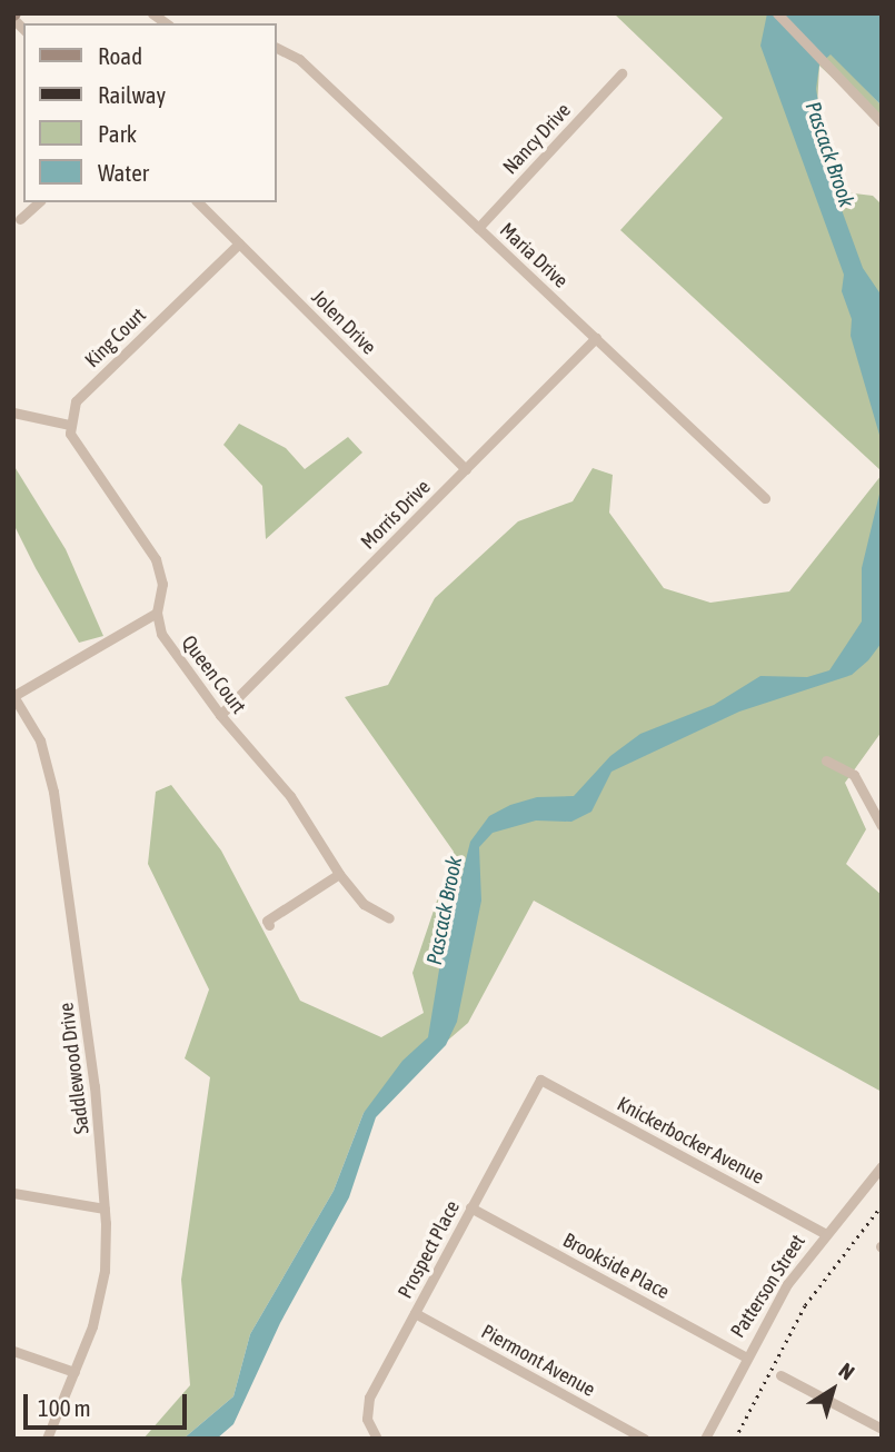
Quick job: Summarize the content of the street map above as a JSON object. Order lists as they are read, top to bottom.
{
  "streets": {
    "street": [
      "Nancy Drive",
      "Maria Drive",
      "Jolen Drive",
      "King Court",
      "Morris Drive",
      "Queen Court",
      "Saddlewood Drive",
      "Knickerbocker Avenue",
      "Prospect Place",
      "Brookside Place",
      "Patterson Street",
      "Piermont Avenue"
    ]
  },
  "crossings": [
    ["Nancy Drive", "Maria Drive"],
    ["Maria Drive", "Morris Drive"],
    ["Jolen Drive", "King Court"],
    ["Jolen Drive", "Morris Drive"],
    ["King Court", "Queen Court"],
    ["Morris Drive", "Queen Court"],
    ["Knickerbocker Avenue", "Prospect Place"],
    ["Knickerbocker Avenue", "Patterson Street"],
    ["Prospect Place", "Brookside Place"],
    ["Prospect Place", "Piermont Avenue"],
    ["Brookside Place", "Patterson Street"]
  ],
  "water": ["Pascack Brook"],
  "legend": [
    "Road",
    "Railway",
    "Park",
    "Water"
  ],
  "scale_bar": "100 m",
  "north": "top right"
}
